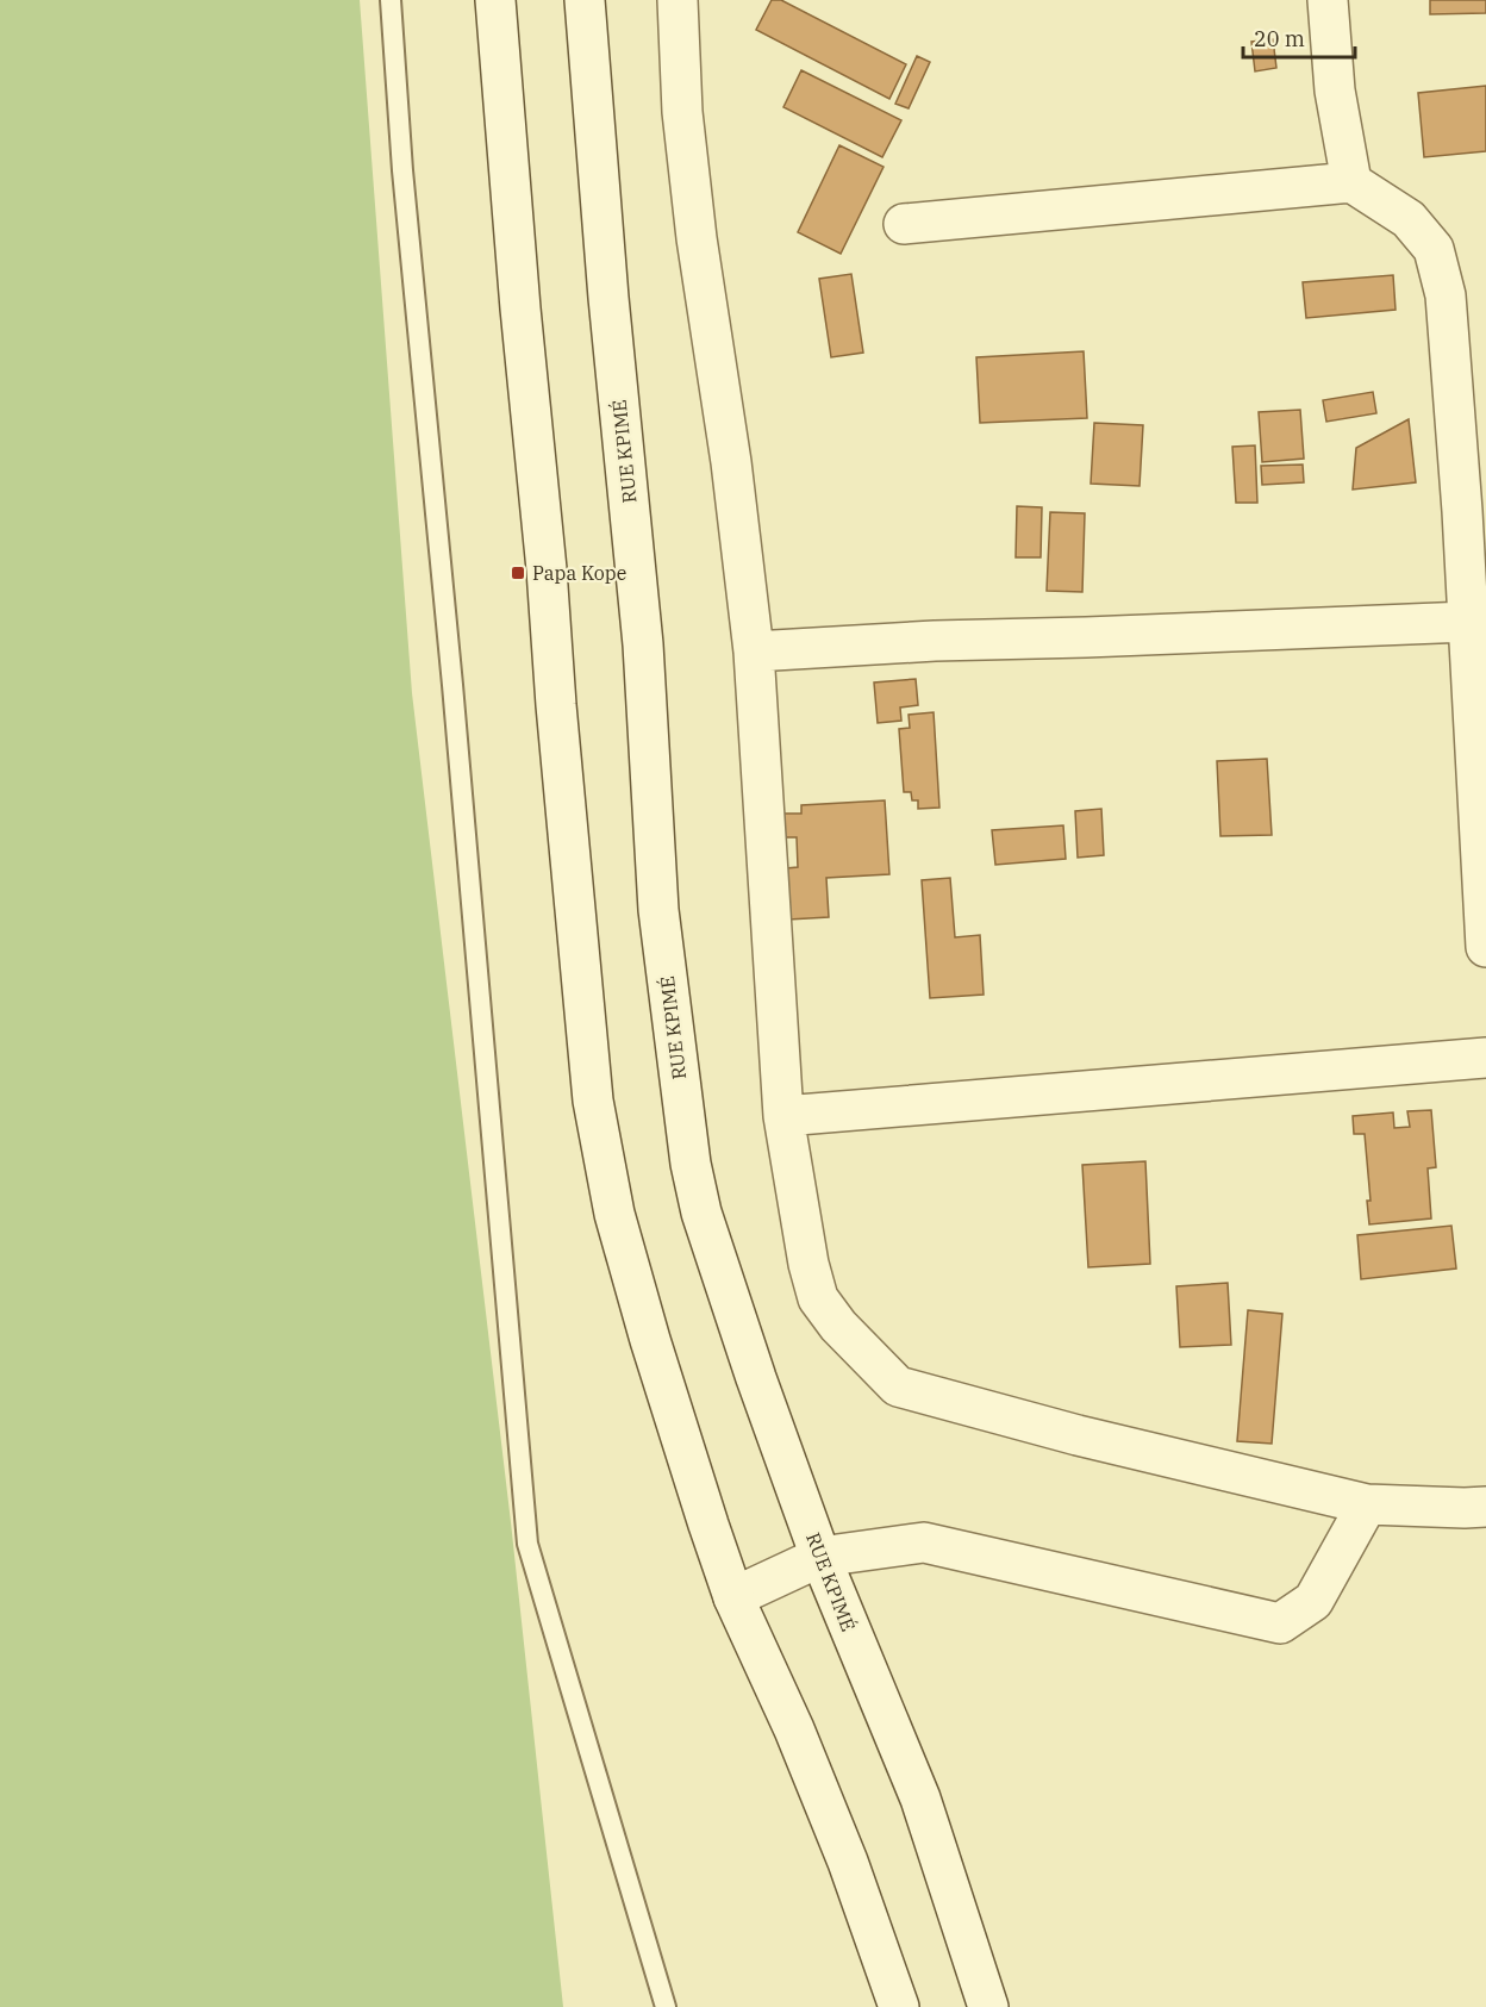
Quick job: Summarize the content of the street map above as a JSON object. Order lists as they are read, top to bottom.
{
  "streets": {
    "street": ["RUE KPIMÉ"]
  },
  "places": {
    "transit": ["Papa Kope"]
  },
  "scale_bar": "20 m"
}
